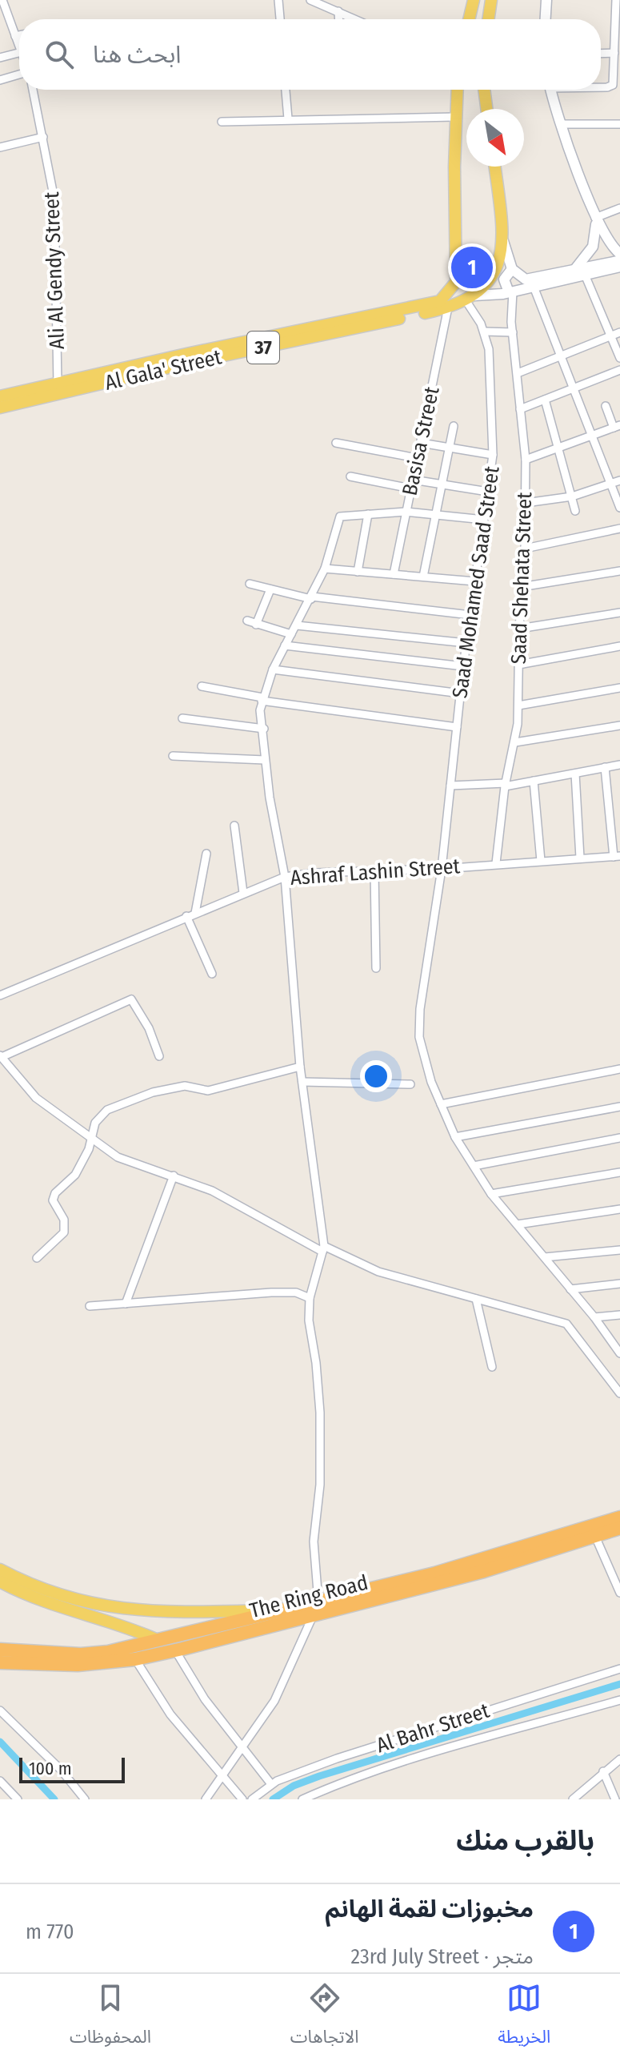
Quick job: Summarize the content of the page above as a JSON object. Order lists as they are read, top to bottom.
{
  "streets": {
    "highway": ["The Ring Road"],
    "main road": ["37", "Al Gala' Street"],
    "street": [
      "Ali Al Gendy Street",
      "Basisa Street",
      "Saad Shehata Street",
      "Saad Mohamed Saad Street",
      "Ashraf Lashin Street",
      "Al Bahr Street"
    ]
  },
  "crossings": [
    ["Ali Al Gendy Street", "Al Gala' Street"],
    ["37", "Al Gala' Street"],
    ["Al Gala' Street", "Basisa Street"],
    ["Al Gala' Street", "Saad Shehata Street"],
    ["Al Gala' Street", "Saad Mohamed Saad Street"],
    ["Saad Shehata Street", "Ashraf Lashin Street"],
    ["Saad Mohamed Saad Street", "Ashraf Lashin Street"]
  ],
  "scale_bar": "100 m",
  "north": "bottom right",
  "page": {
    "search": "ابحث هنا",
    "pins": "1",
    "scale": "100 m",
    "heading": "بالقرب منك",
    "list": [
      {
        "mark": "1",
        "name": "مخبوزات لقمة الهانم",
        "note": "متجر · 23rd July Street",
        "value": "770 m"
      }
    ],
    "nav": ["الخريطة", "الاتجاهات", "المحفوظات"]
  }
}
